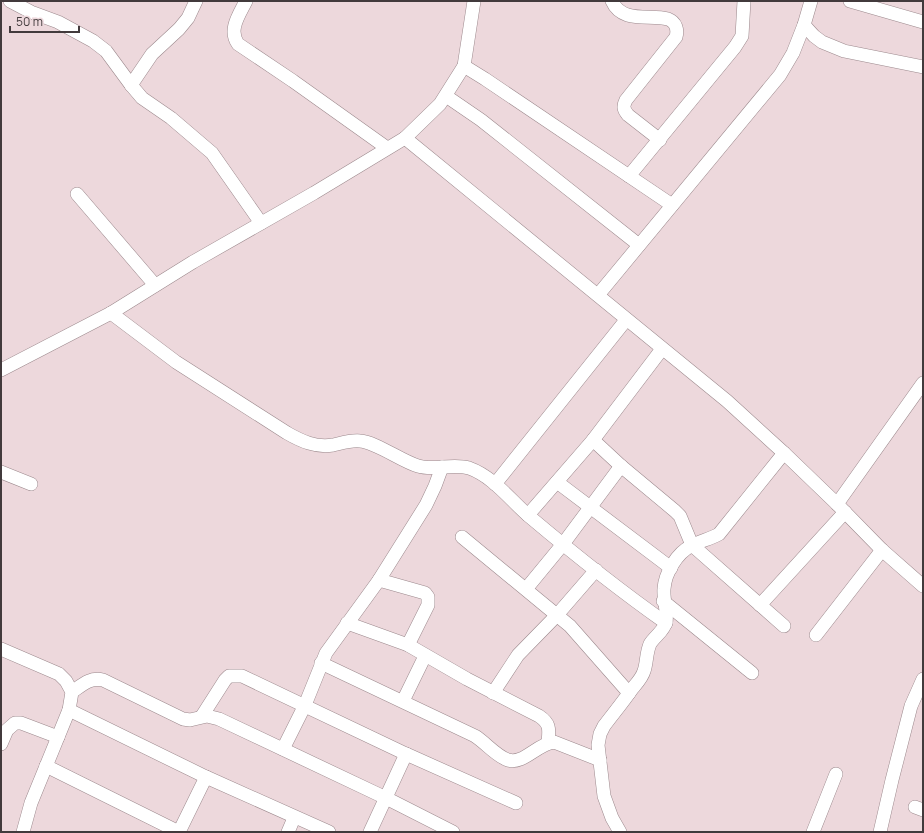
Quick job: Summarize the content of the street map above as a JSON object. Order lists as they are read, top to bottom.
{
  "scale_bar": "50 m"
}
